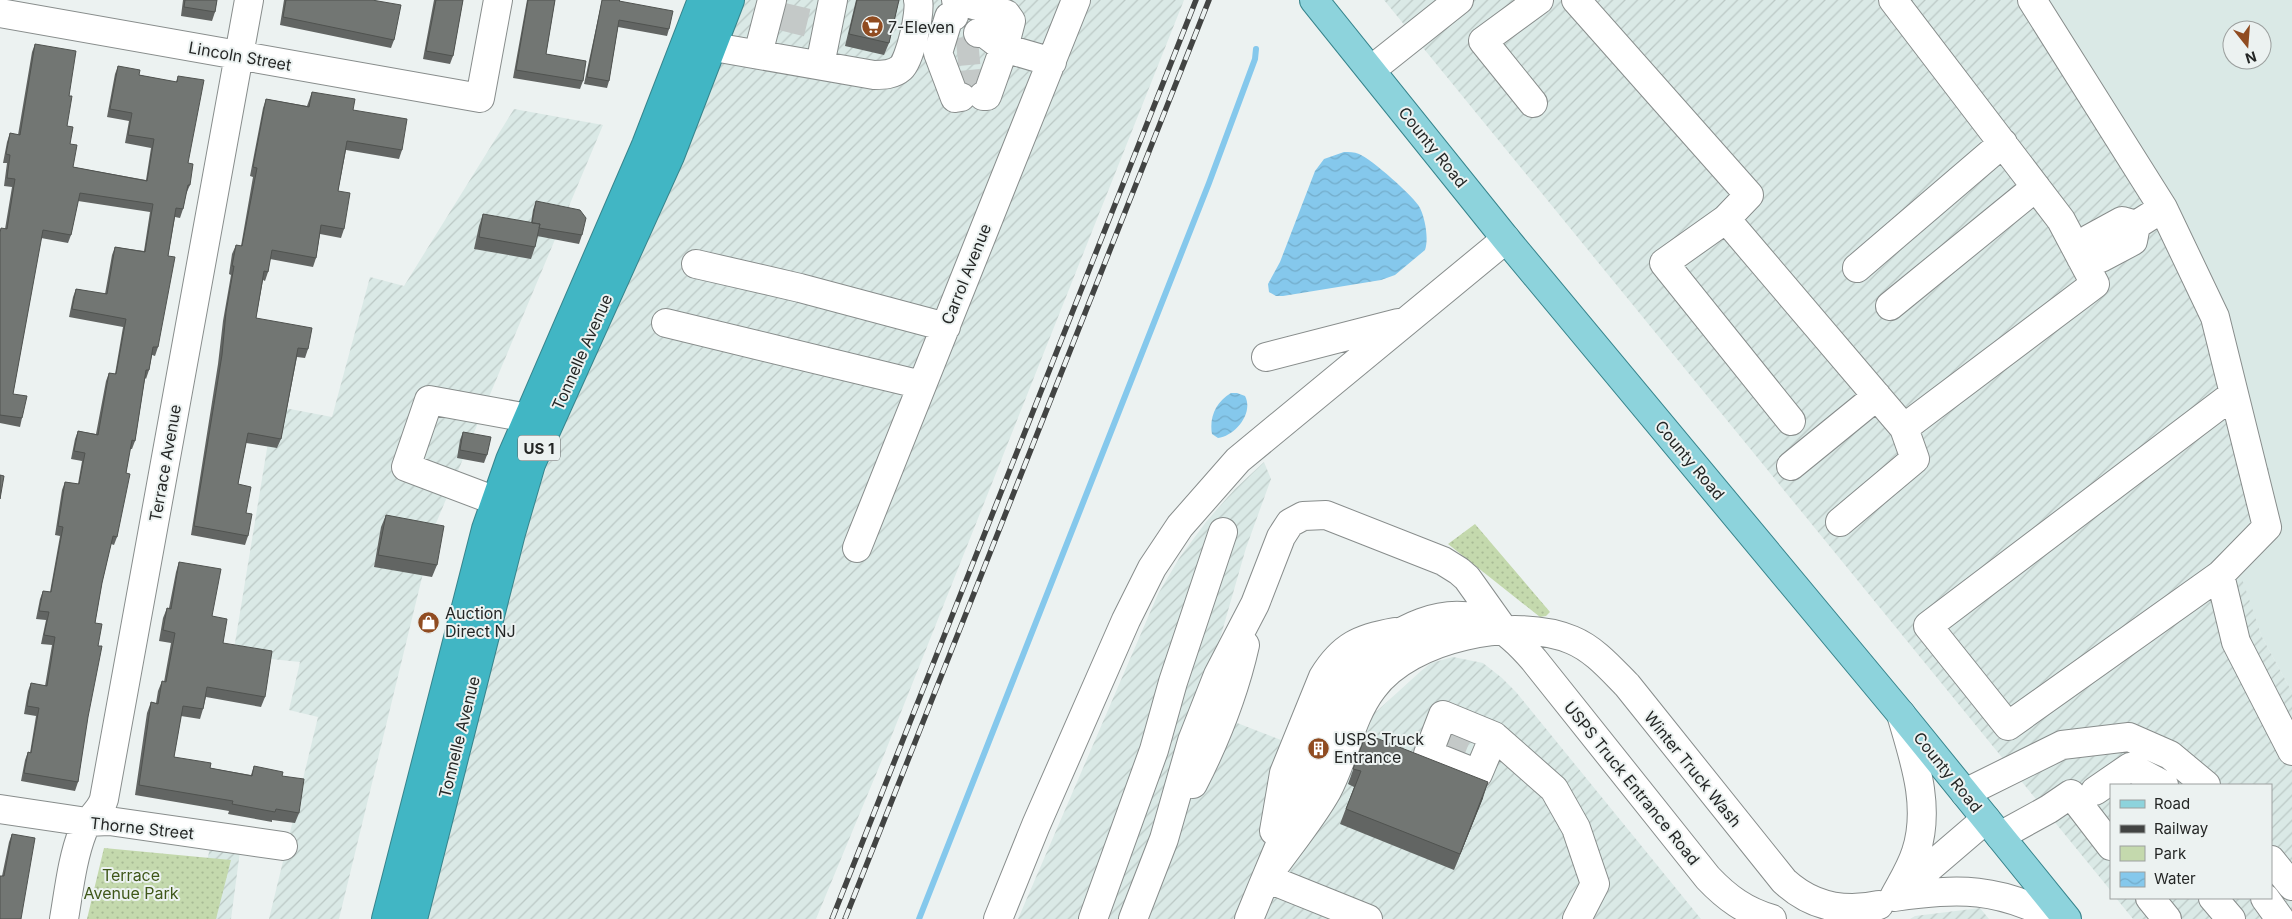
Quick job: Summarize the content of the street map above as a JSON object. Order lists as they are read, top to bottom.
{
  "streets": {
    "highway": ["Tonnelle Avenue", "US 1"],
    "main road": ["County Road"],
    "street": [
      "Lincoln Street",
      "Carrol Avenue",
      "Terrace Avenue",
      "Winter Truck Wash",
      "USPS Truck Entrance Road",
      "Thorne Street"
    ]
  },
  "crossings": [
    ["Lincoln Street", "Terrace Avenue"],
    ["Terrace Avenue", "Thorne Street"],
    ["Winter Truck Wash", "USPS Truck Entrance Road"]
  ],
  "parks": ["Terrace Avenue Park"],
  "places": {
    "supermarket": ["7-Eleven"],
    "shop": ["Auction Direct NJ"],
    "building": ["USPS Truck Entrance"]
  },
  "legend": [
    "Road",
    "Railway",
    "Park",
    "Water"
  ],
  "north": "bottom"
}
